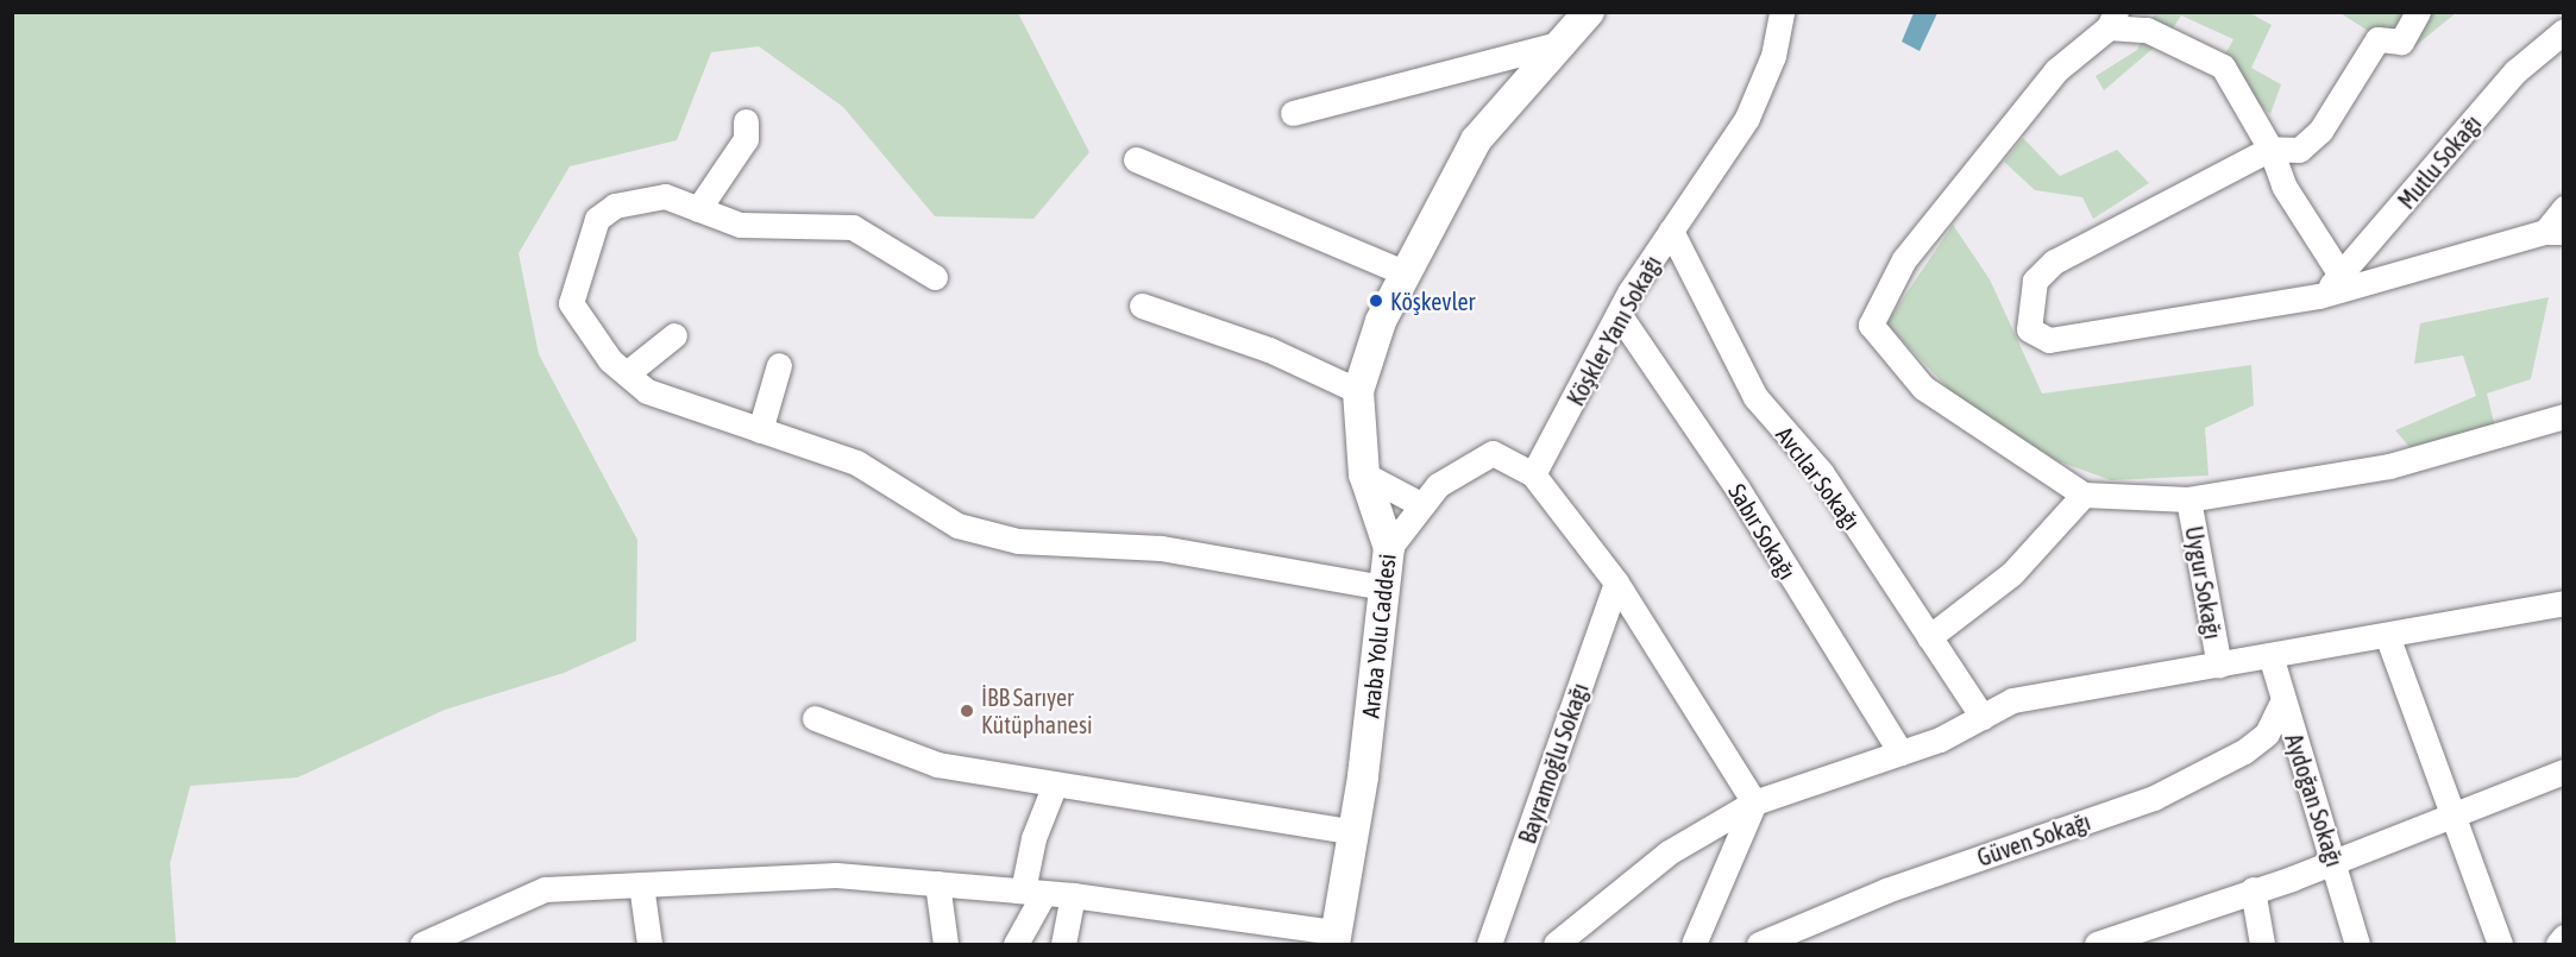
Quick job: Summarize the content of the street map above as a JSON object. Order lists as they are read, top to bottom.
{
  "streets": {
    "street": [
      "Mutlu Sokağı",
      "Köşkler Yanı Sokağı",
      "Avcılar Sokağı",
      "Sabır Sokağı",
      "Uygur Sokağı",
      "Araba Yolu Caddesi",
      "Bayramoğlu Sokağı",
      "Aydoğan Sokağı",
      "Güven Sokağı"
    ]
  },
  "crossings": [
    ["Köşkler Yanı Sokağı", "Avcılar Sokağı"],
    ["Köşkler Yanı Sokağı", "Sabır Sokağı"],
    ["Aydoğan Sokağı", "Güven Sokağı"]
  ],
  "places": ["Köşkevler", "İBB Sarıyer Kütüphanesi"]
}
